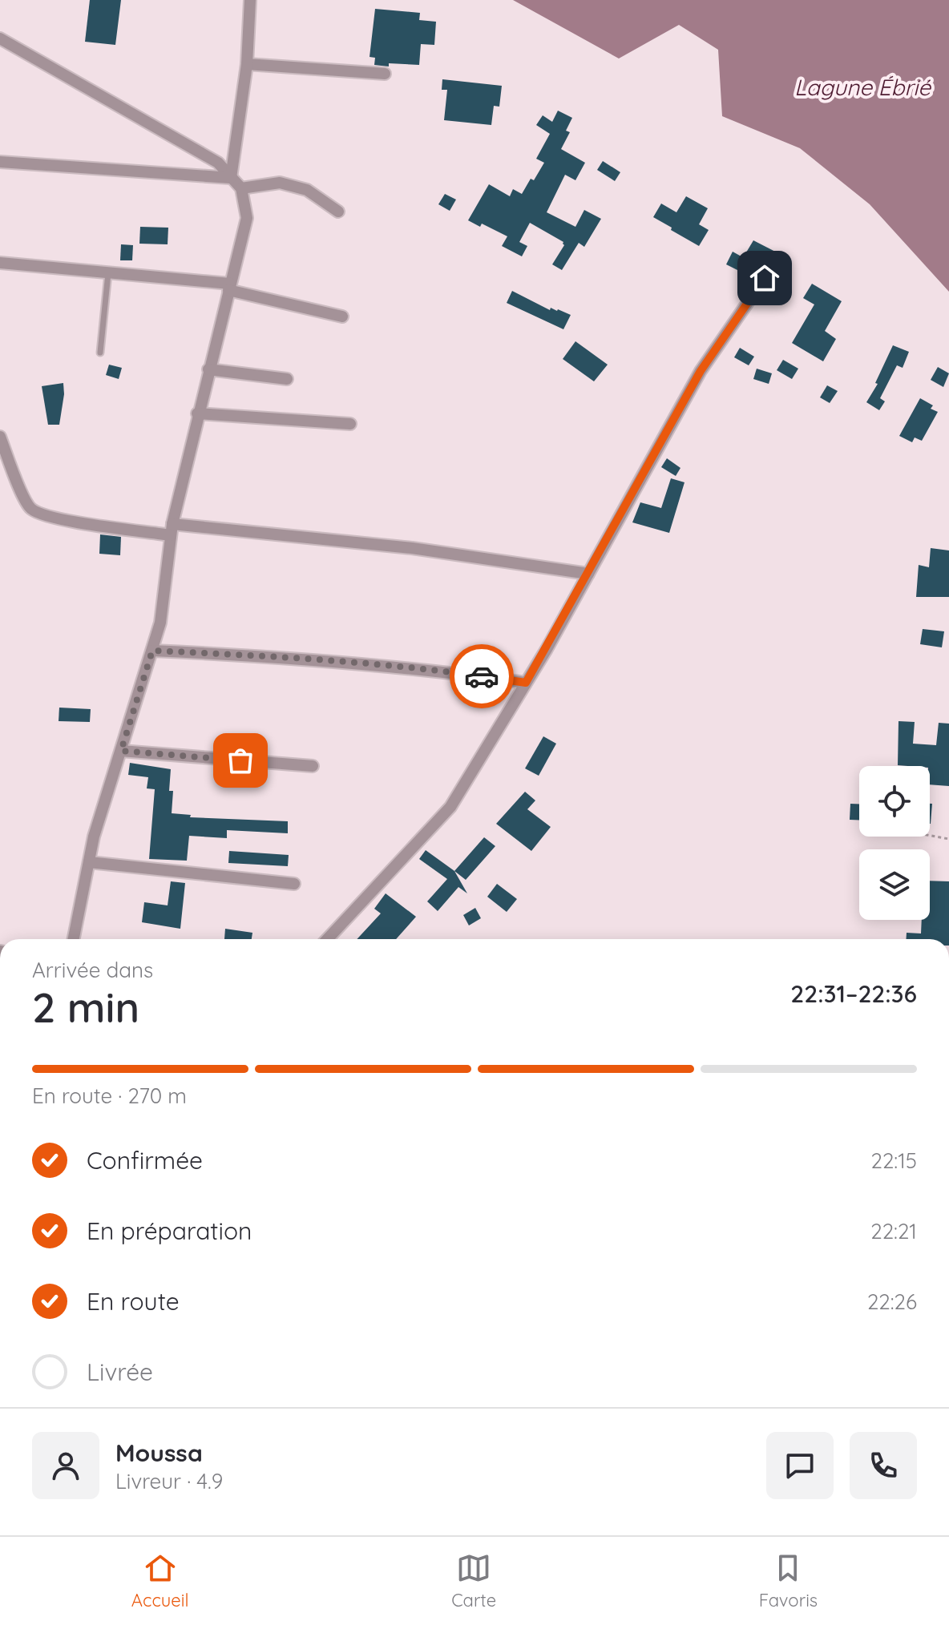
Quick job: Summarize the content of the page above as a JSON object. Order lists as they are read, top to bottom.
{
  "water": ["Lagune Ébrié"],
  "page": {
    "heading": ["2 min", "Arrivée dans", "22:31–22:36"],
    "panel": ["Moussa", "Livreur · 4.9"],
    "bar": "En route · 270 m",
    "list": [
      ["Confirmée", "22:15"],
      ["En préparation", "22:21"],
      ["En route", "22:26"],
      "Livrée"
    ],
    "tabs": ["Accueil", "Carte", "Favoris"]
  }
}
